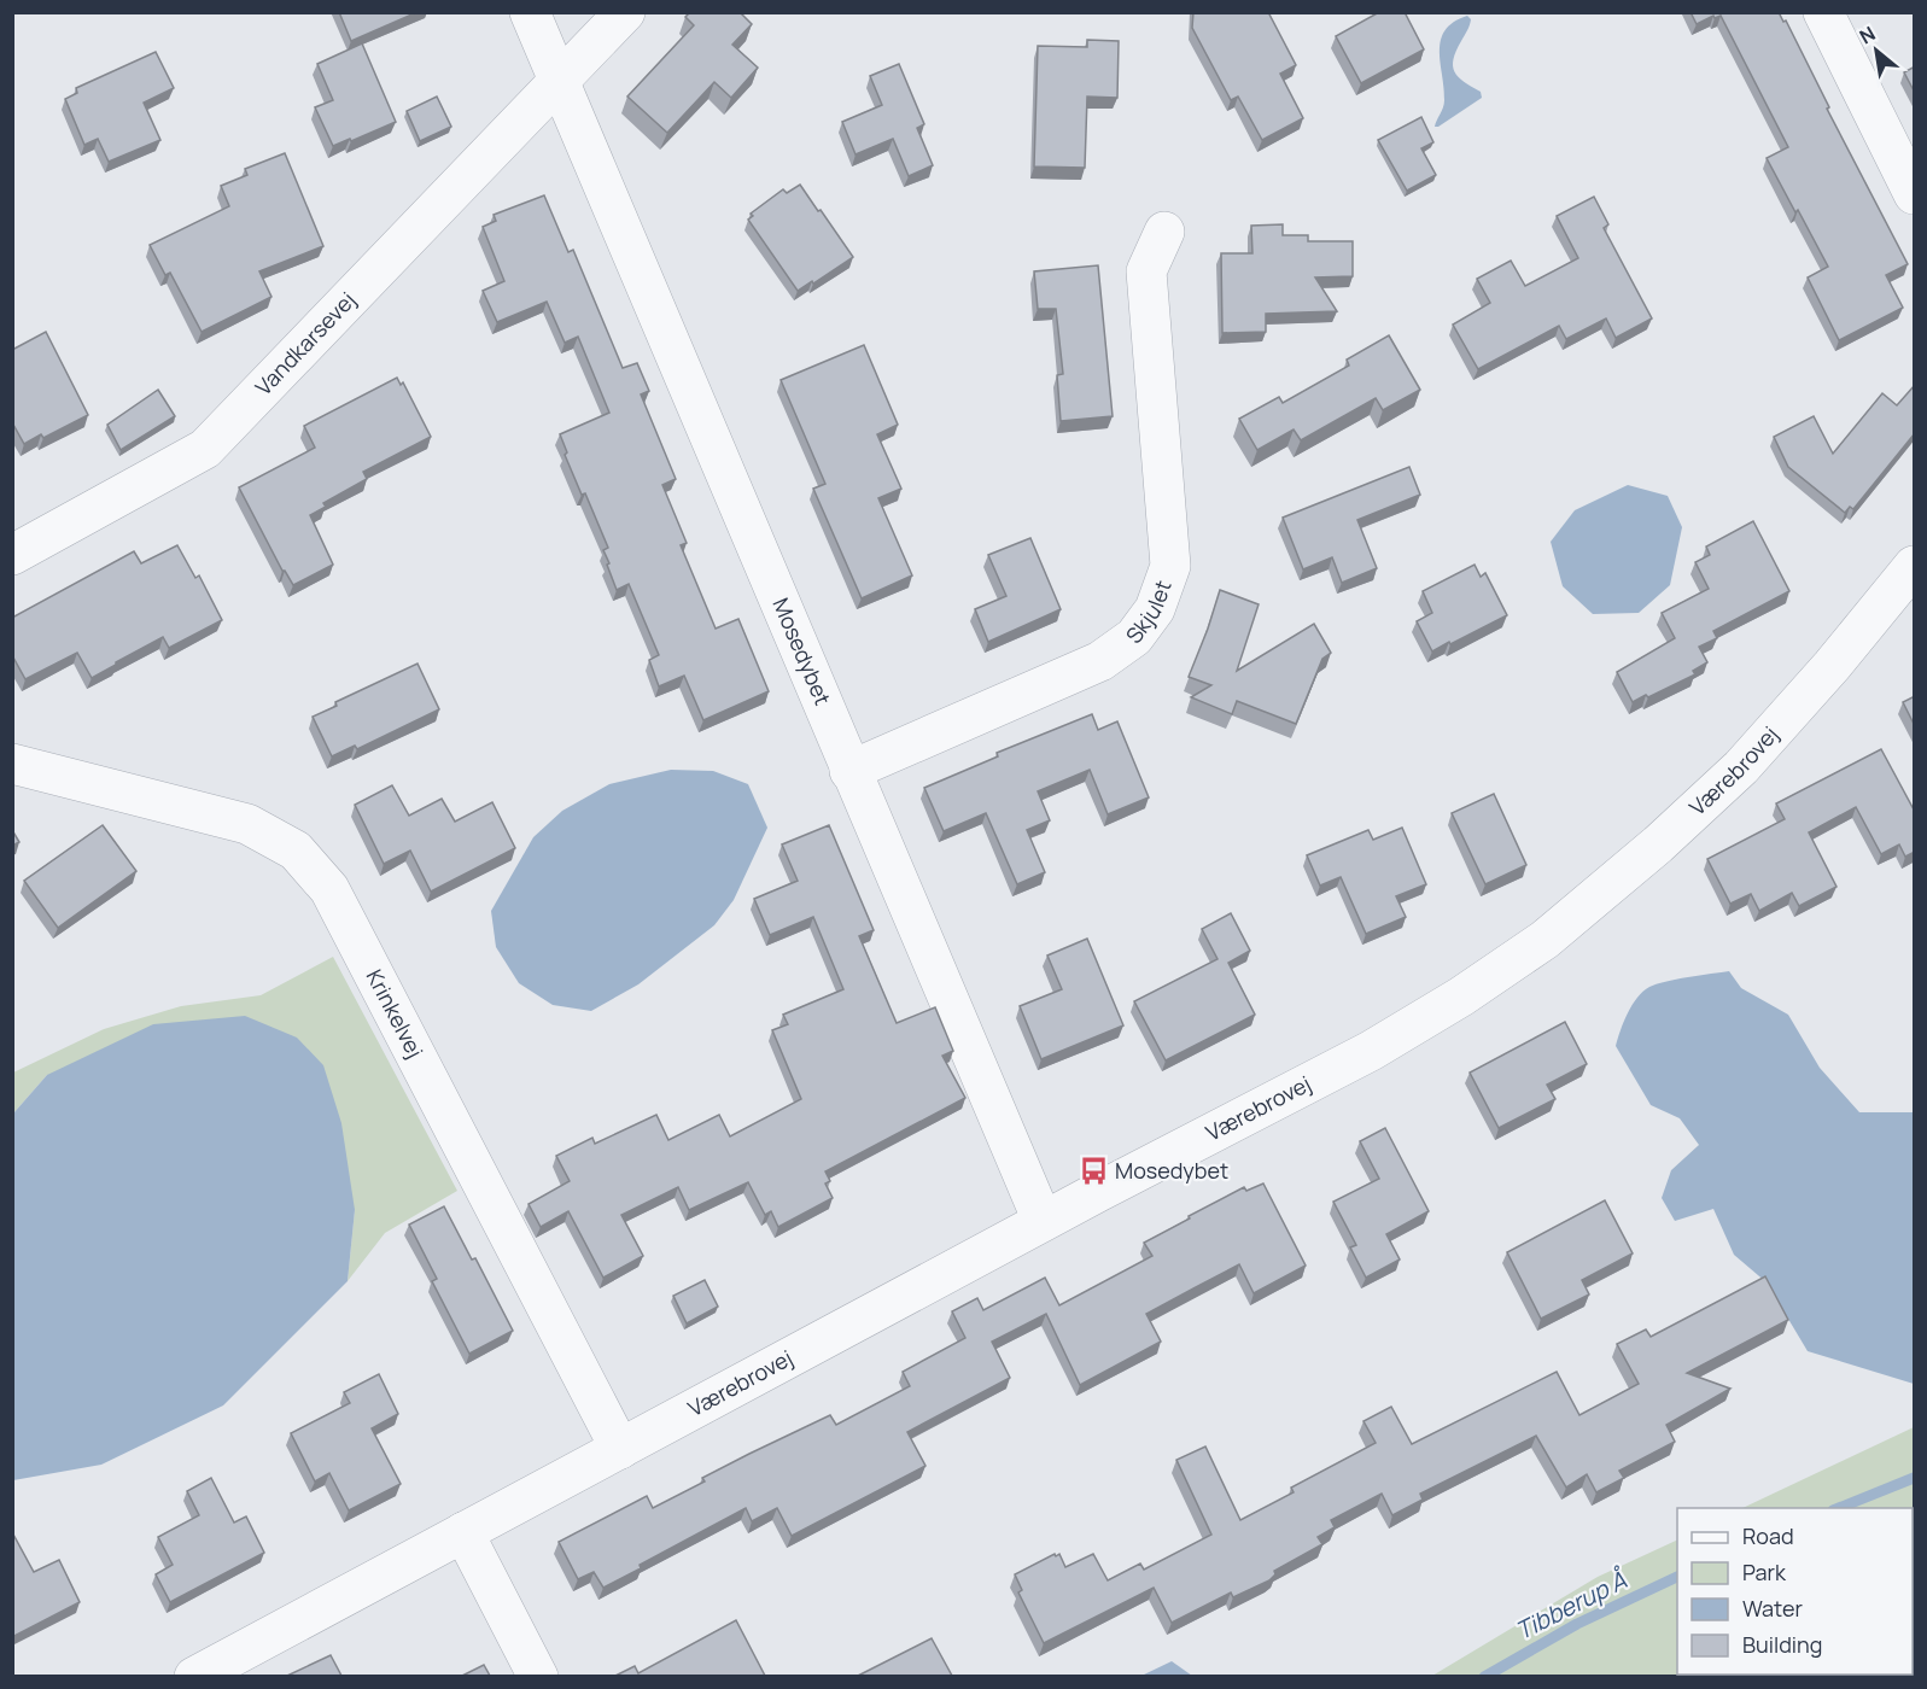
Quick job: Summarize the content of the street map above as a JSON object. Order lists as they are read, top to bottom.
{
  "streets": {
    "street": [
      "Vandkarsevej",
      "Skjulet",
      "Mosedybet",
      "Værebrovej",
      "Krinkelvej"
    ]
  },
  "crossings": [
    ["Vandkarsevej", "Mosedybet"],
    ["Skjulet", "Mosedybet"],
    ["Mosedybet", "Værebrovej"],
    ["Værebrovej", "Krinkelvej"]
  ],
  "water": ["Tibberup Å"],
  "places": {
    "bus stop": ["Mosedybet"]
  },
  "legend": [
    "Road",
    "Park",
    "Water",
    "Building"
  ],
  "north": "top left"
}
